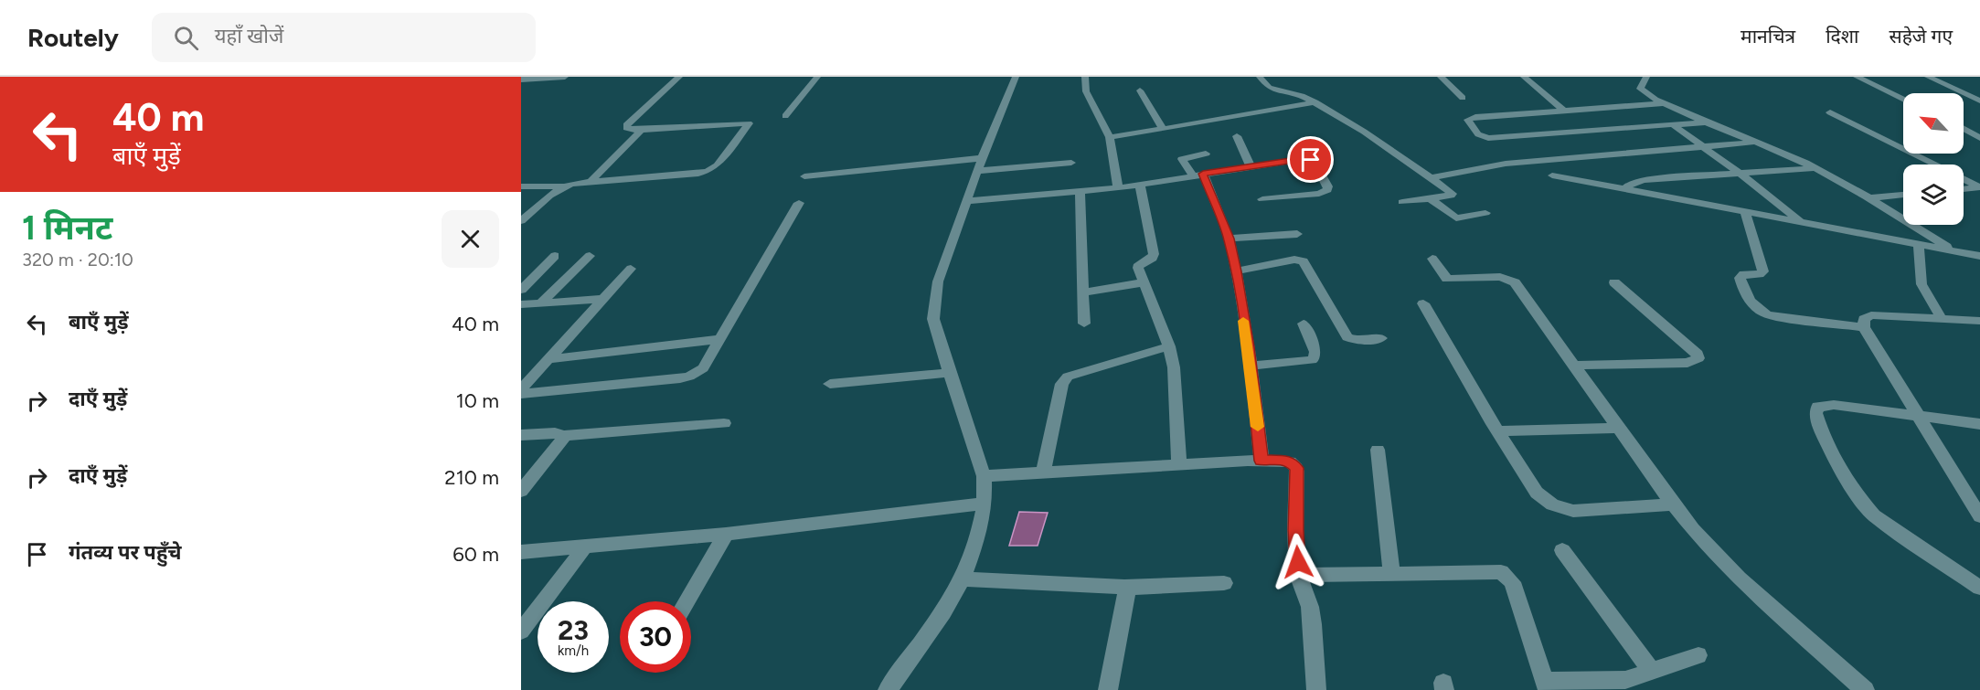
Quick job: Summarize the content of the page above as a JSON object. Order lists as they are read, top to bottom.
{
  "north": "top left",
  "page": {
    "header": "Routely",
    "search": "यहाँ खोजें",
    "nav": ["मानचित्र", "दिशा", "सहेजे गए"],
    "turn": ["40 m", "बाएँ मुड़ें"],
    "heading": ["1 मिनट", "320 m · 20:10"],
    "list": [
      {
        "name": "बाएँ मुड़ें",
        "value": "40 m"
      },
      {
        "name": "दाएँ मुड़ें",
        "value": "10 m"
      },
      {
        "name": "दाएँ मुड़ें",
        "value": "210 m"
      },
      {
        "name": "गंतव्य पर पहुँचे",
        "value": "60 m"
      }
    ],
    "speed": "23 km/h",
    "limit": "30"
  }
}
